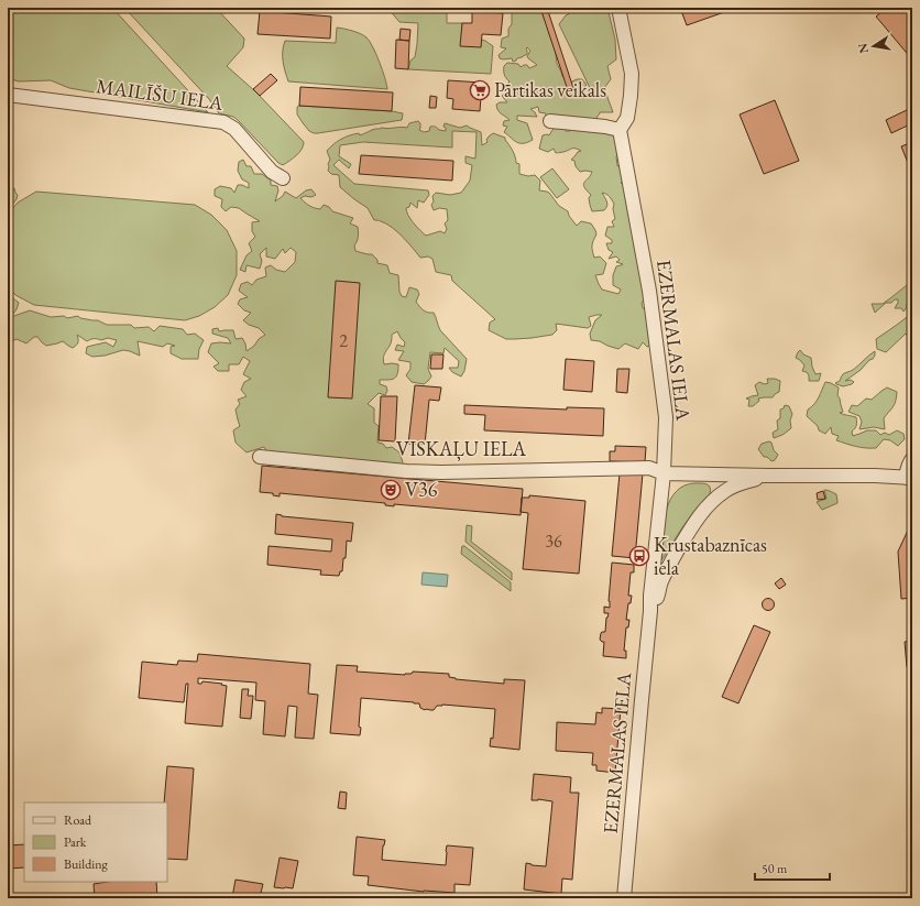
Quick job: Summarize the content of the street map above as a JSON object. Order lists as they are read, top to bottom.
{
  "streets": {
    "street": ["MAILĪŠU IELA", "EZERMALAS IELA", "VISKAĻU IELA"]
  },
  "crossings": [
    ["EZERMALAS IELA", "VISKAĻU IELA"]
  ],
  "places": {
    "supermarket": ["Pārtikas veikals"],
    "theatre": ["V36"],
    "bus stop": ["Krustabaznīcas iela"]
  },
  "house_numbers": ["2", "36"],
  "legend": ["Road", "Park", "Building"],
  "scale_bar": "50 m",
  "north": "left"
}
